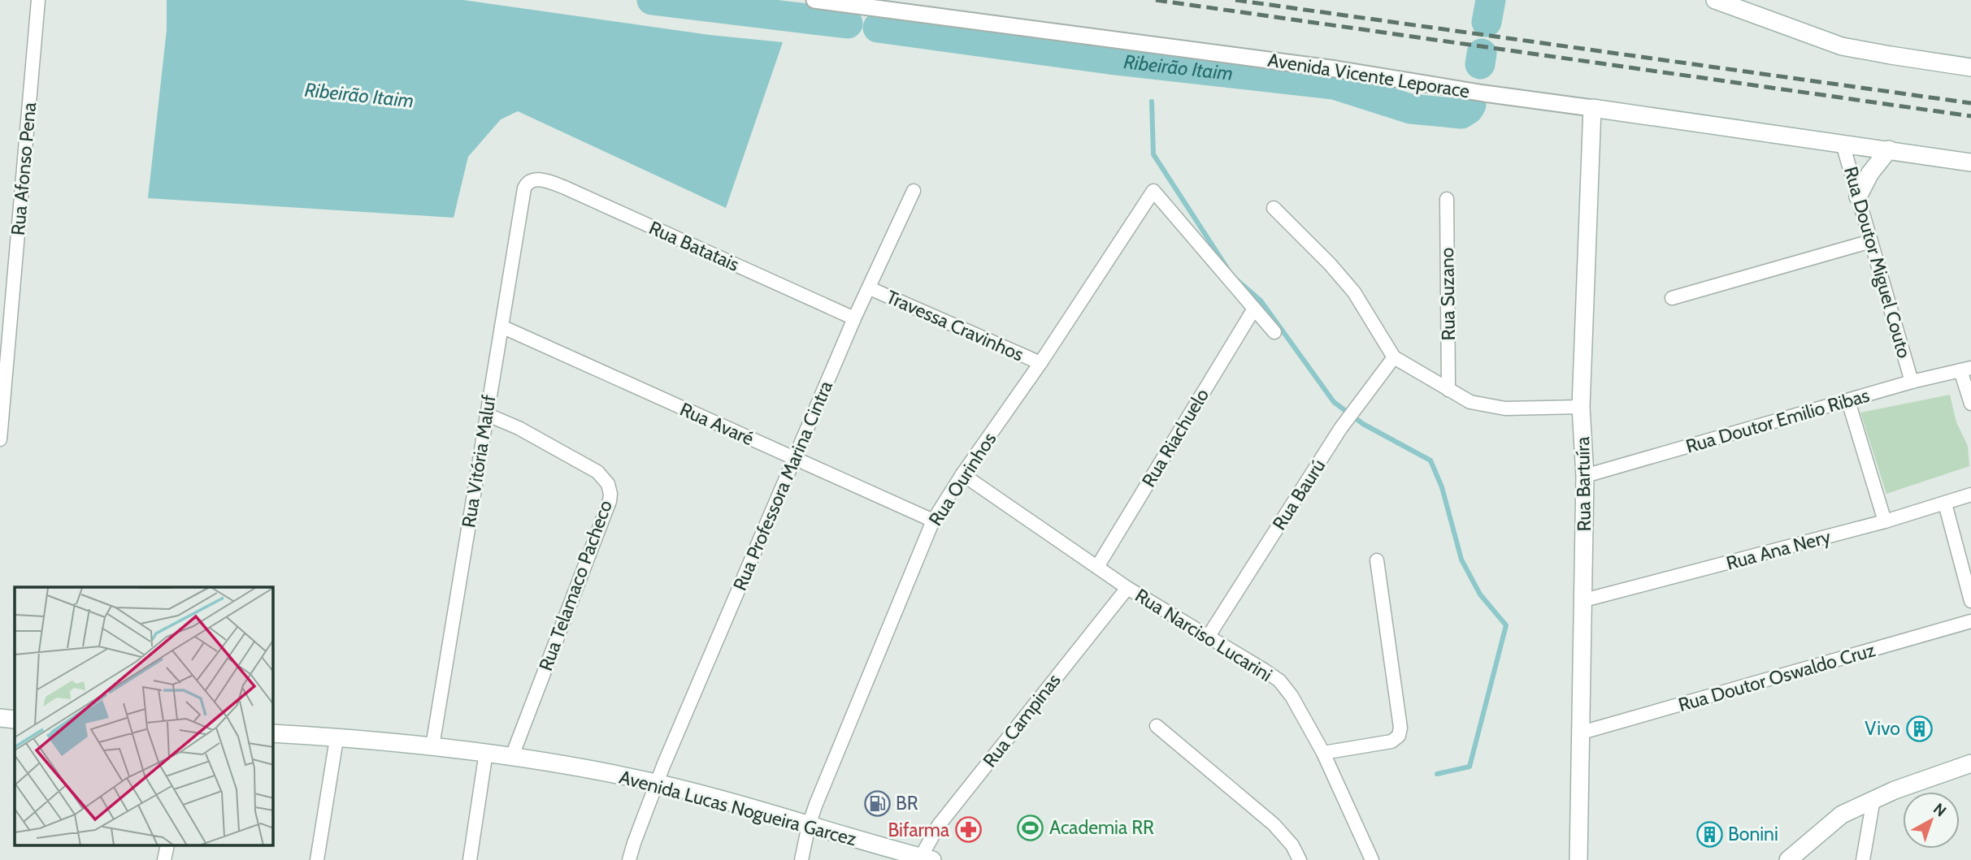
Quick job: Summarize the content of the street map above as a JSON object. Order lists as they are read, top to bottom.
{
  "streets": {
    "main road": ["Rua Bartuíra", "Avenida Lucas Nogueira Garcez"],
    "street": [
      "Avenida Vicente Leporace",
      "Rua Afonso Pena",
      "Rua Batatais",
      "Rua Doutor Miguel Couto",
      "Rua Suzano",
      "Travessa Cravinhos",
      "Rua Doutor Emilio Ribas",
      "Rua Avaré",
      "Rua Riachuelo",
      "Rua Vitória Maluf",
      "Rua Ourinhos",
      "Rua Professora Marina Cintra",
      "Rua Baurú",
      "Rua Ana Nery",
      "Rua Telamaco Pacheco",
      "Rua Narciso Lucarini",
      "Rua Doutor Oswaldo Cruz",
      "Rua Campinas"
    ]
  },
  "crossings": [
    ["Avenida Vicente Leporace", "Rua Bartuíra"],
    ["Rua Batatais", "Rua Vitória Maluf"],
    ["Rua Batatais", "Rua Professora Marina Cintra"],
    ["Rua Doutor Miguel Couto", "Rua Doutor Emilio Ribas"],
    ["Travessa Cravinhos", "Rua Ourinhos"],
    ["Travessa Cravinhos", "Rua Professora Marina Cintra"],
    ["Rua Doutor Emilio Ribas", "Rua Bartuíra"],
    ["Rua Avaré", "Rua Vitória Maluf"],
    ["Rua Avaré", "Rua Ourinhos"],
    ["Rua Avaré", "Rua Professora Marina Cintra"],
    ["Rua Riachuelo", "Rua Ourinhos"],
    ["Rua Riachuelo", "Rua Narciso Lucarini"],
    ["Rua Vitória Maluf", "Rua Telamaco Pacheco"],
    ["Rua Vitória Maluf", "Avenida Lucas Nogueira Garcez"],
    ["Rua Ourinhos", "Rua Narciso Lucarini"],
    ["Rua Ourinhos", "Avenida Lucas Nogueira Garcez"],
    ["Rua Bartuíra", "Rua Ana Nery"],
    ["Rua Bartuíra", "Rua Doutor Oswaldo Cruz"],
    ["Rua Professora Marina Cintra", "Avenida Lucas Nogueira Garcez"],
    ["Rua Baurú", "Rua Narciso Lucarini"],
    ["Rua Telamaco Pacheco", "Avenida Lucas Nogueira Garcez"],
    ["Rua Narciso Lucarini", "Rua Campinas"],
    ["Rua Campinas", "Avenida Lucas Nogueira Garcez"]
  ],
  "water": ["Ribeirão Itaim"],
  "places": {
    "building": ["Vivo", "Bonini"],
    "fuel station": ["BR"],
    "sports": ["Academia RR"],
    "pharmacy": ["Bifarma"]
  },
  "north": "top right"
}
